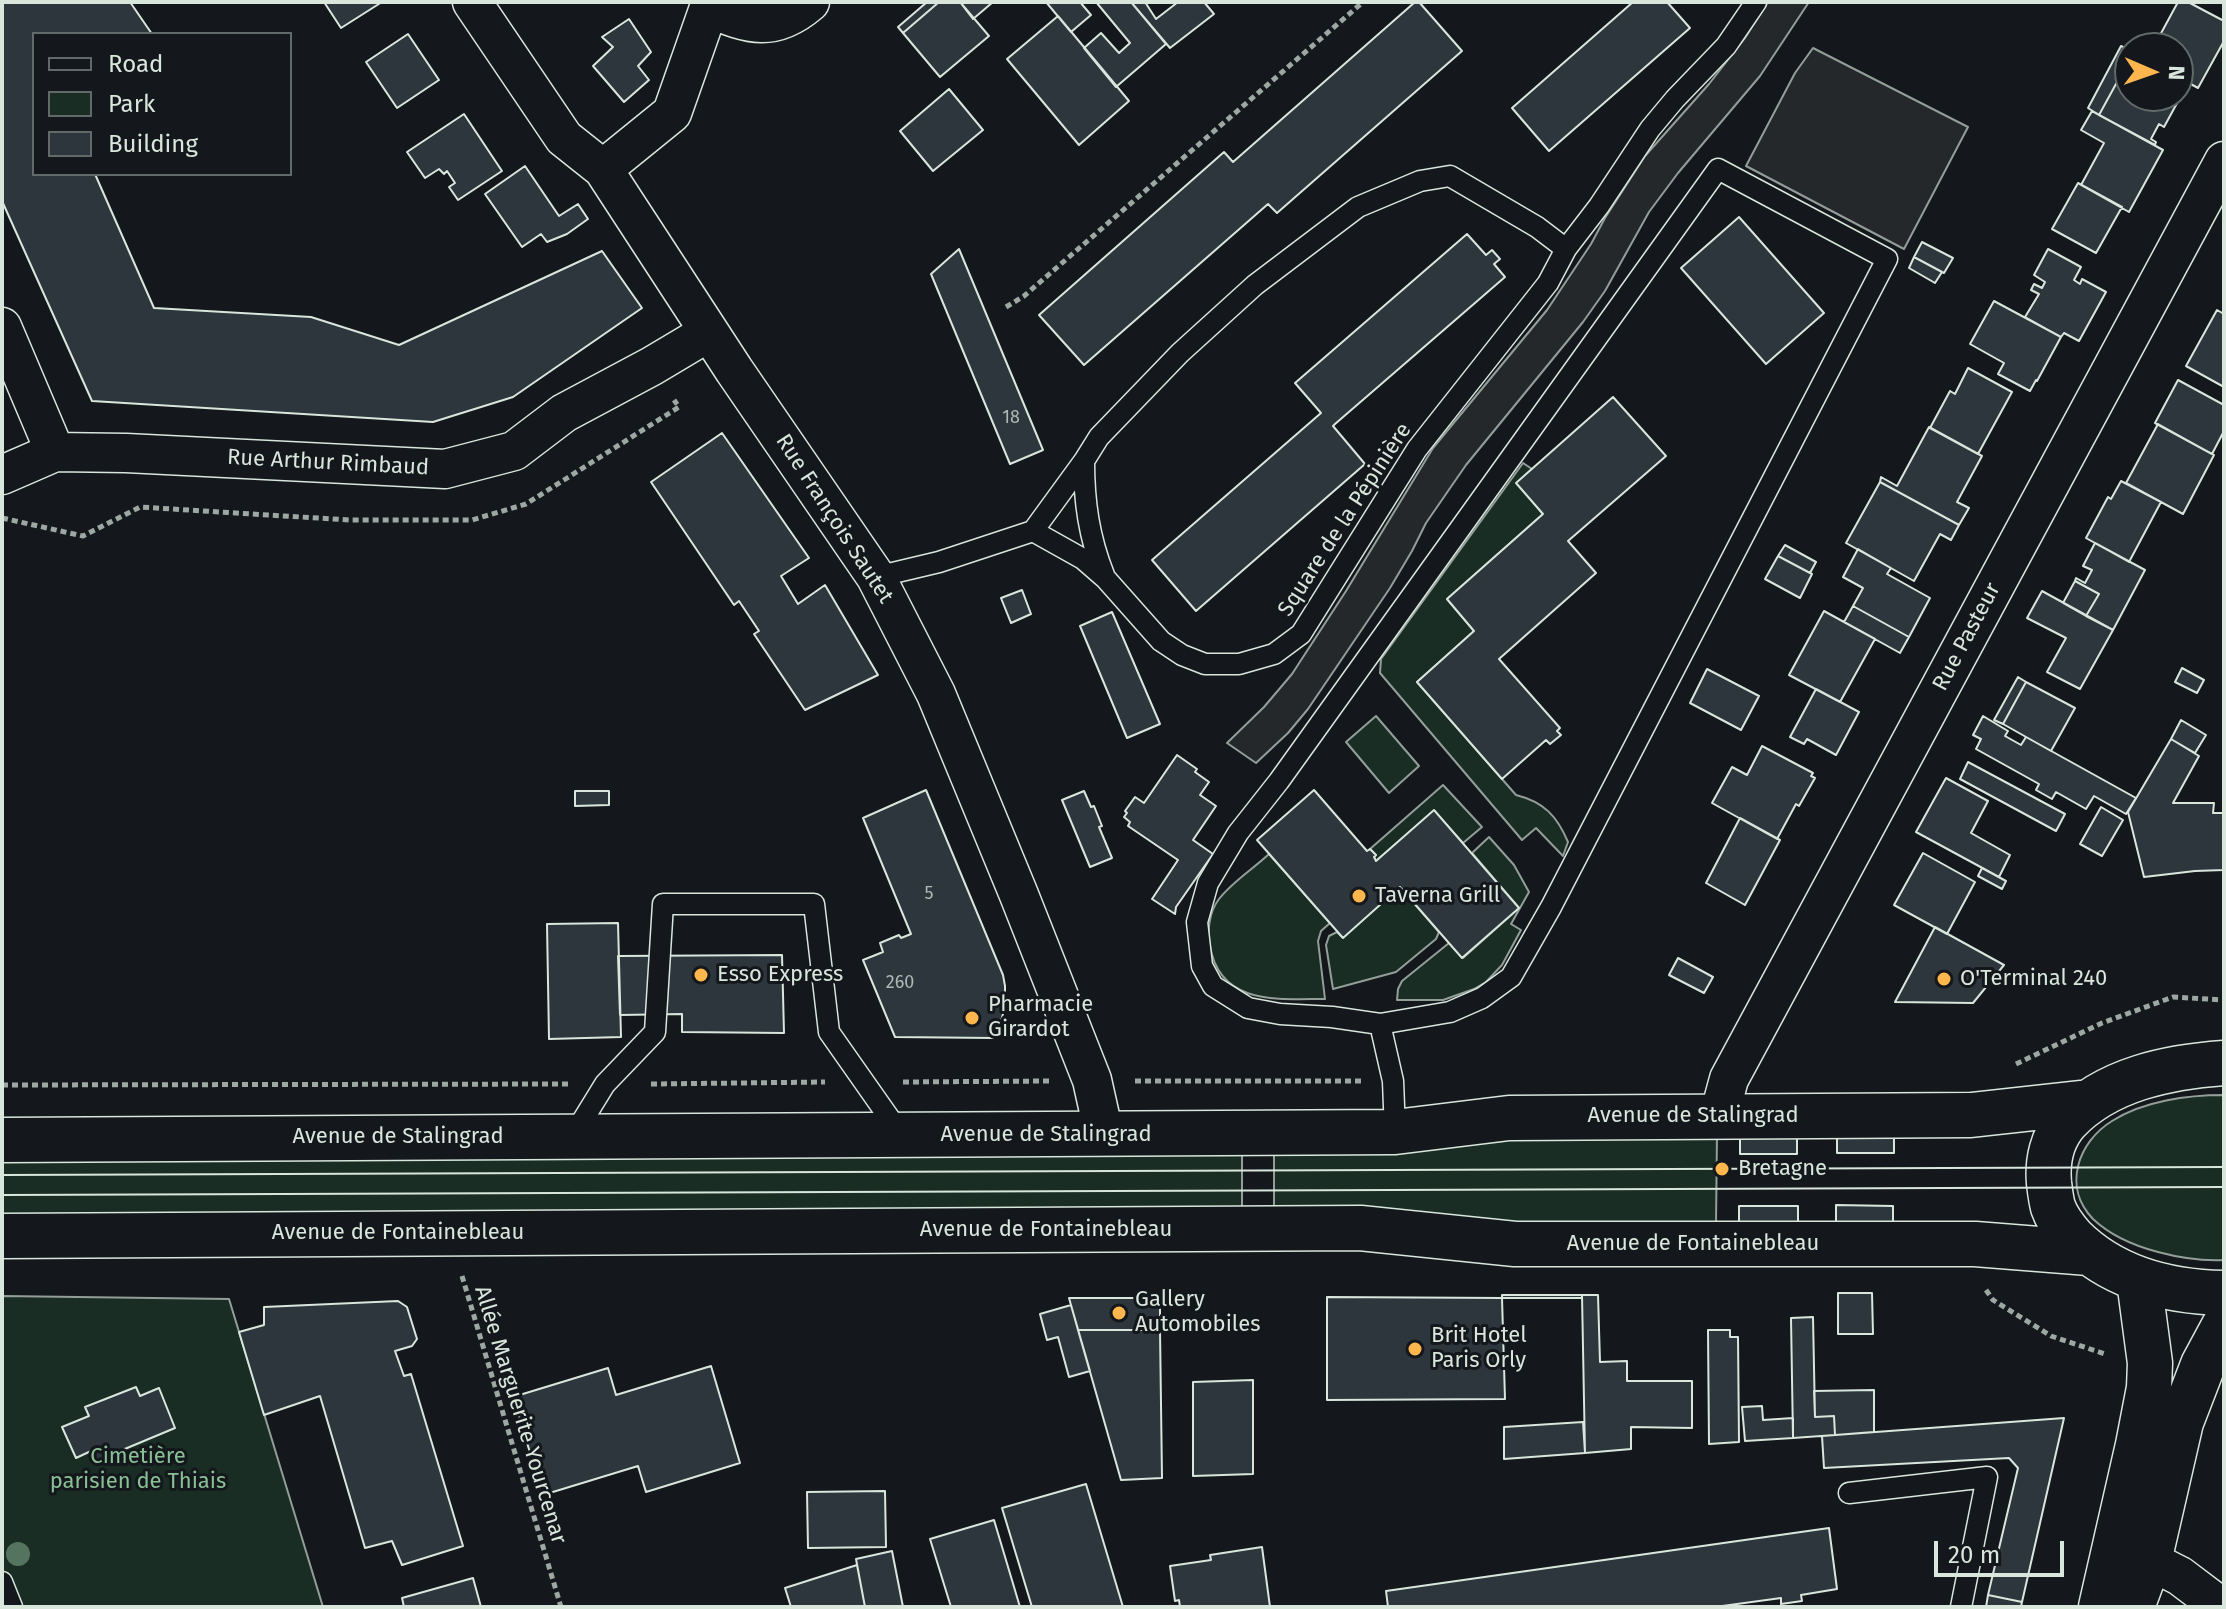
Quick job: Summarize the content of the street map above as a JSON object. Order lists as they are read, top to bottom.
{
  "streets": {
    "main road": ["Avenue de Stalingrad", "Avenue de Fontainebleau"],
    "street": ["Rue Arthur Rimbaud", "Rue François Sautet", "Rue Pasteur"],
    "lane": ["Square de la Pépinière"],
    "path": ["Allée Marguerite Yourcenar"]
  },
  "crossings": [
    ["Rue Arthur Rimbaud", "Rue François Sautet"],
    ["Rue François Sautet", "Avenue de Stalingrad"],
    ["Rue Pasteur", "Avenue de Stalingrad"],
    ["Avenue de Fontainebleau", "Allée Marguerite Yourcenar"]
  ],
  "parks": ["Cimetière parisien de Thiais"],
  "places": [
    "Taverna Grill",
    "Esso Express",
    "O'Terminal 240",
    "Pharmacie Girardot",
    "Bretagne",
    "Gallery Automobiles",
    "Brit Hotel Paris Orly"
  ],
  "house_numbers": ["18", "5", "260"],
  "legend": ["Road", "Park", "Building"],
  "scale_bar": "20 m",
  "north": "right"
}
